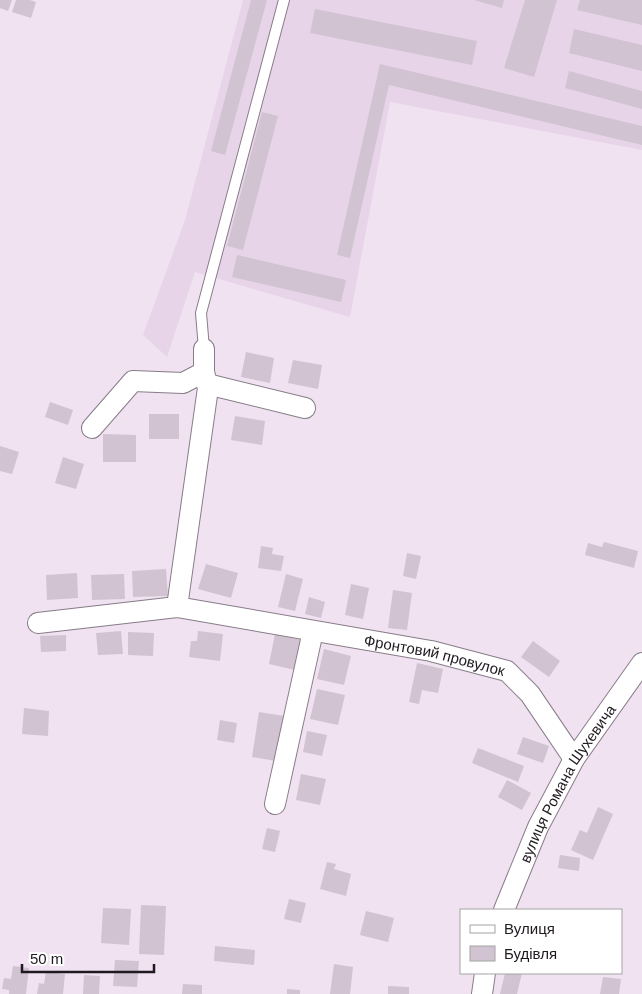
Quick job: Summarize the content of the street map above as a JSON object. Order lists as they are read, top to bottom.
{
  "streets": {
    "street": ["Фронтовий провулок", "вулиця Романа Шухевича"]
  },
  "crossings": [
    ["Фронтовий провулок", "вулиця Романа Шухевича"]
  ],
  "legend": ["Вулиця", "Будівля"],
  "scale_bar": "50 m"
}
